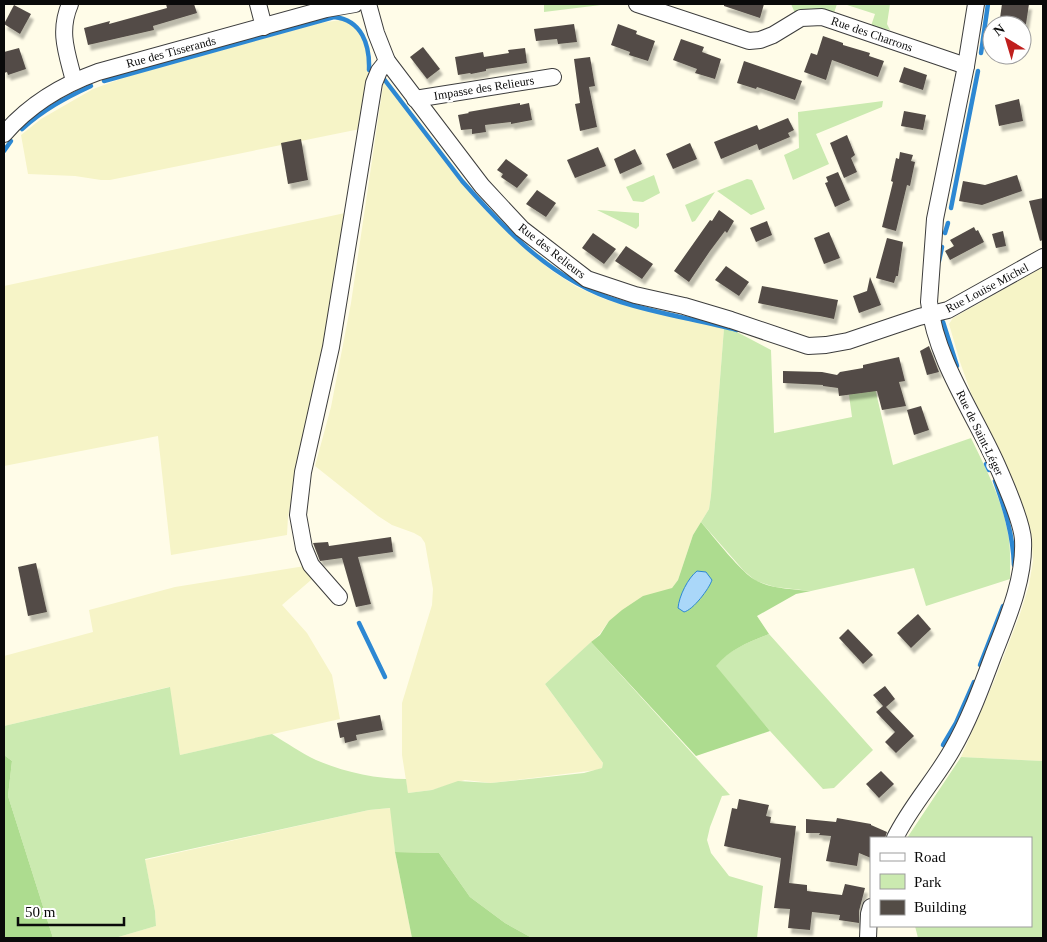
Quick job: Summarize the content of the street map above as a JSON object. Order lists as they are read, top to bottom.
{
  "streets": {
    "street": [
      "Rue des Charrons",
      "Rue des Tisserands",
      "Impasse des Relieurs",
      "Rue des Relieurs",
      "Rue Louise Michel",
      "Rue de Saint-Léger"
    ]
  },
  "crossings": [
    ["Rue des Charrons", "Rue de Saint-Léger"],
    ["Impasse des Relieurs", "Rue des Relieurs"],
    ["Rue des Relieurs", "Rue Louise Michel"],
    ["Rue des Relieurs", "Rue de Saint-Léger"],
    ["Rue Louise Michel", "Rue de Saint-Léger"]
  ],
  "legend": ["Road", "Park", "Building"],
  "scale_bar": "50 m",
  "north": "top left"
}
